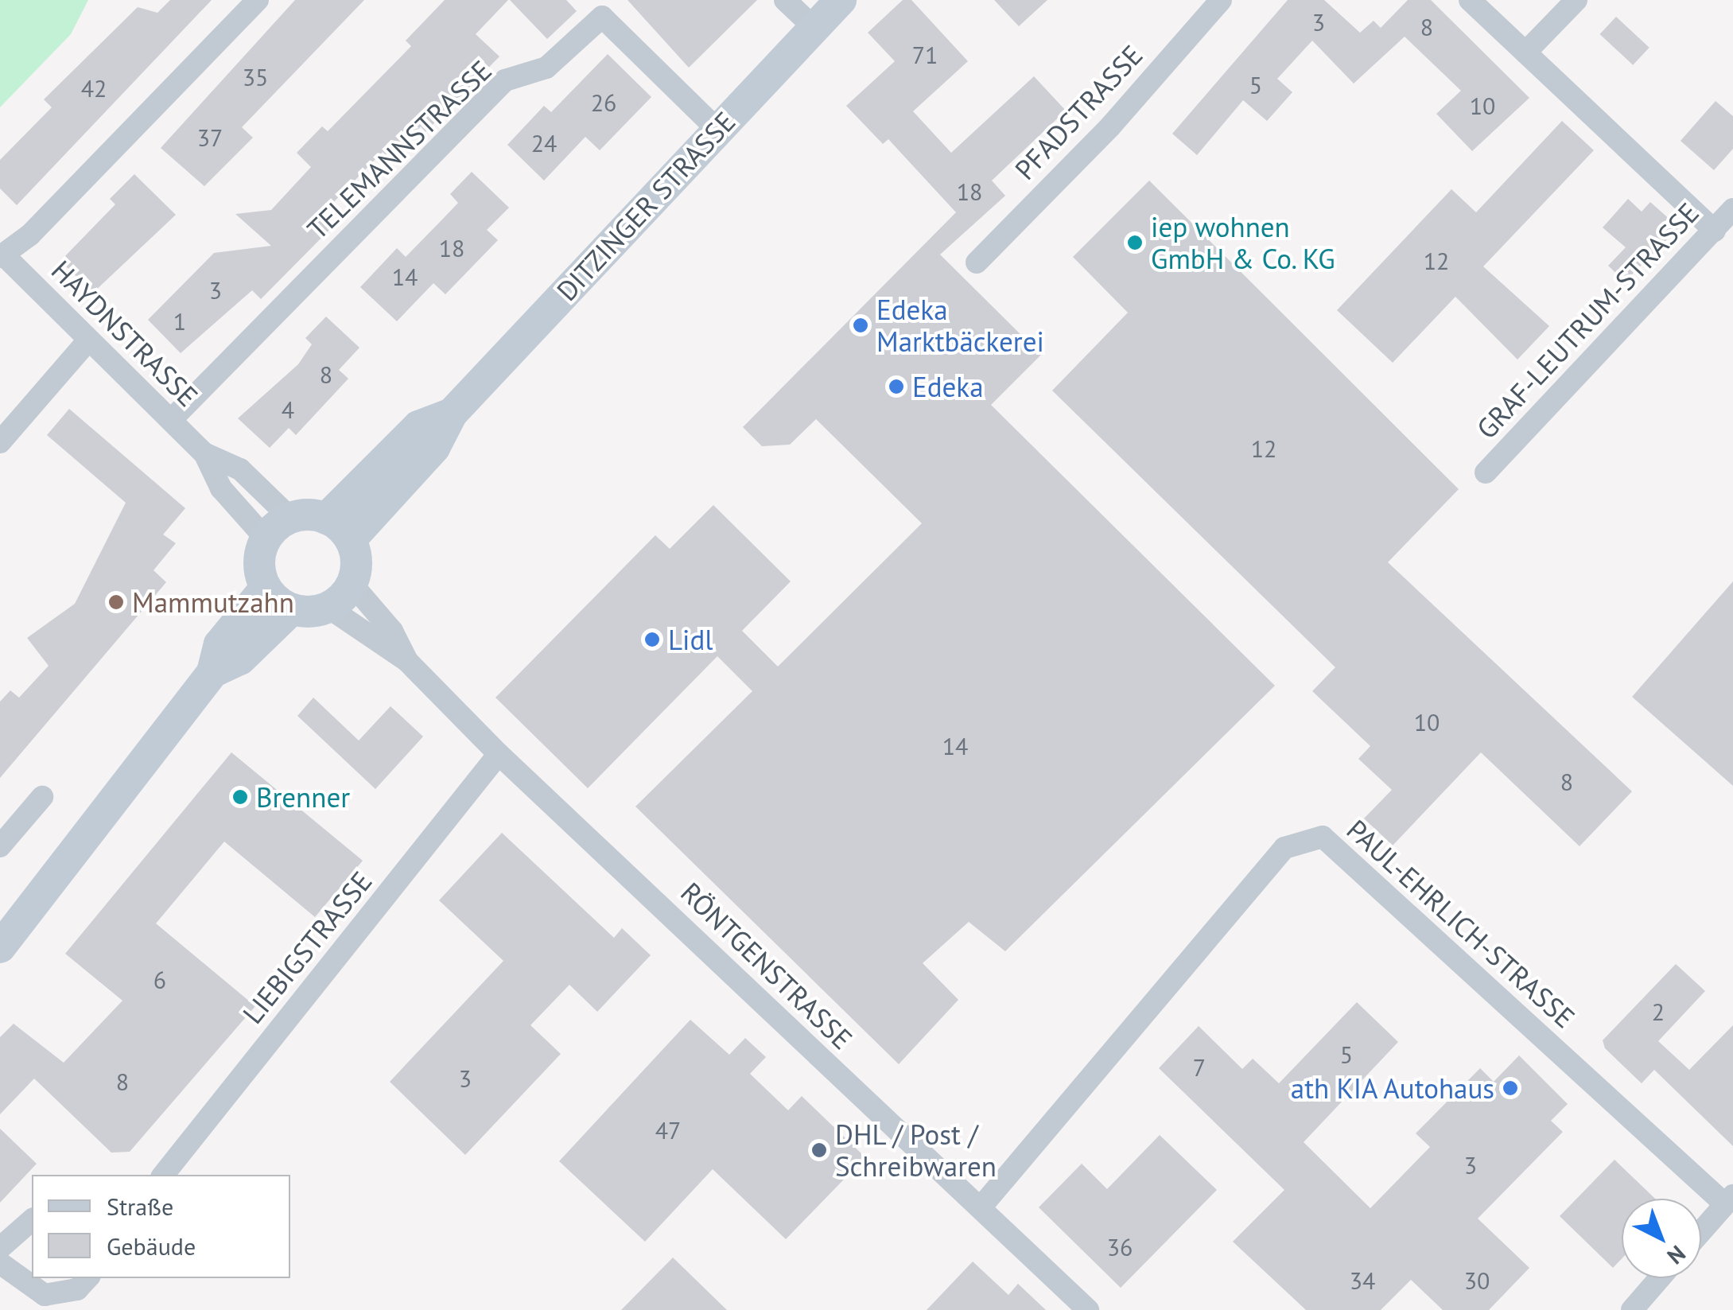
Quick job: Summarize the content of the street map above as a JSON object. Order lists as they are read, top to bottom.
{
  "streets": {
    "street": [
      "PFADSTRASSE",
      "TELEMANNSTRASSE",
      "DITZINGER STRASSE",
      "GRAF-LEUTRUM-STRASSE",
      "HAYDNSTRASSE",
      "PAUL-EHRLICH-STRASSE",
      "LIEBIGSTRASSE",
      "RÖNTGENSTRASSE"
    ]
  },
  "crossings": [
    ["TELEMANNSTRASSE", "DITZINGER STRASSE"],
    ["TELEMANNSTRASSE", "HAYDNSTRASSE"],
    ["DITZINGER STRASSE", "HAYDNSTRASSE"],
    ["DITZINGER STRASSE", "RÖNTGENSTRASSE"],
    ["HAYDNSTRASSE", "RÖNTGENSTRASSE"],
    ["PAUL-EHRLICH-STRASSE", "RÖNTGENSTRASSE"],
    ["LIEBIGSTRASSE", "RÖNTGENSTRASSE"]
  ],
  "places": [
    "iep wohnen GmbH & Co. KG",
    "Edeka Marktbäckerei",
    "Edeka",
    "Mammutzahn",
    "Lidl",
    "Brenner",
    "ath KIA Autohaus",
    "DHL / Post / Schreibwaren"
  ],
  "house_numbers": [
    "3",
    "8",
    "71",
    "35",
    "5",
    "42",
    "26",
    "10",
    "37",
    "24",
    "18",
    "18",
    "12",
    "14",
    "3",
    "1",
    "8",
    "4",
    "12",
    "10",
    "14",
    "8",
    "6",
    "2",
    "5",
    "7",
    "3",
    "8",
    "47",
    "3",
    "36",
    "34",
    "30"
  ],
  "legend": ["Straße", "Gebäude"],
  "north": "bottom right"
}
